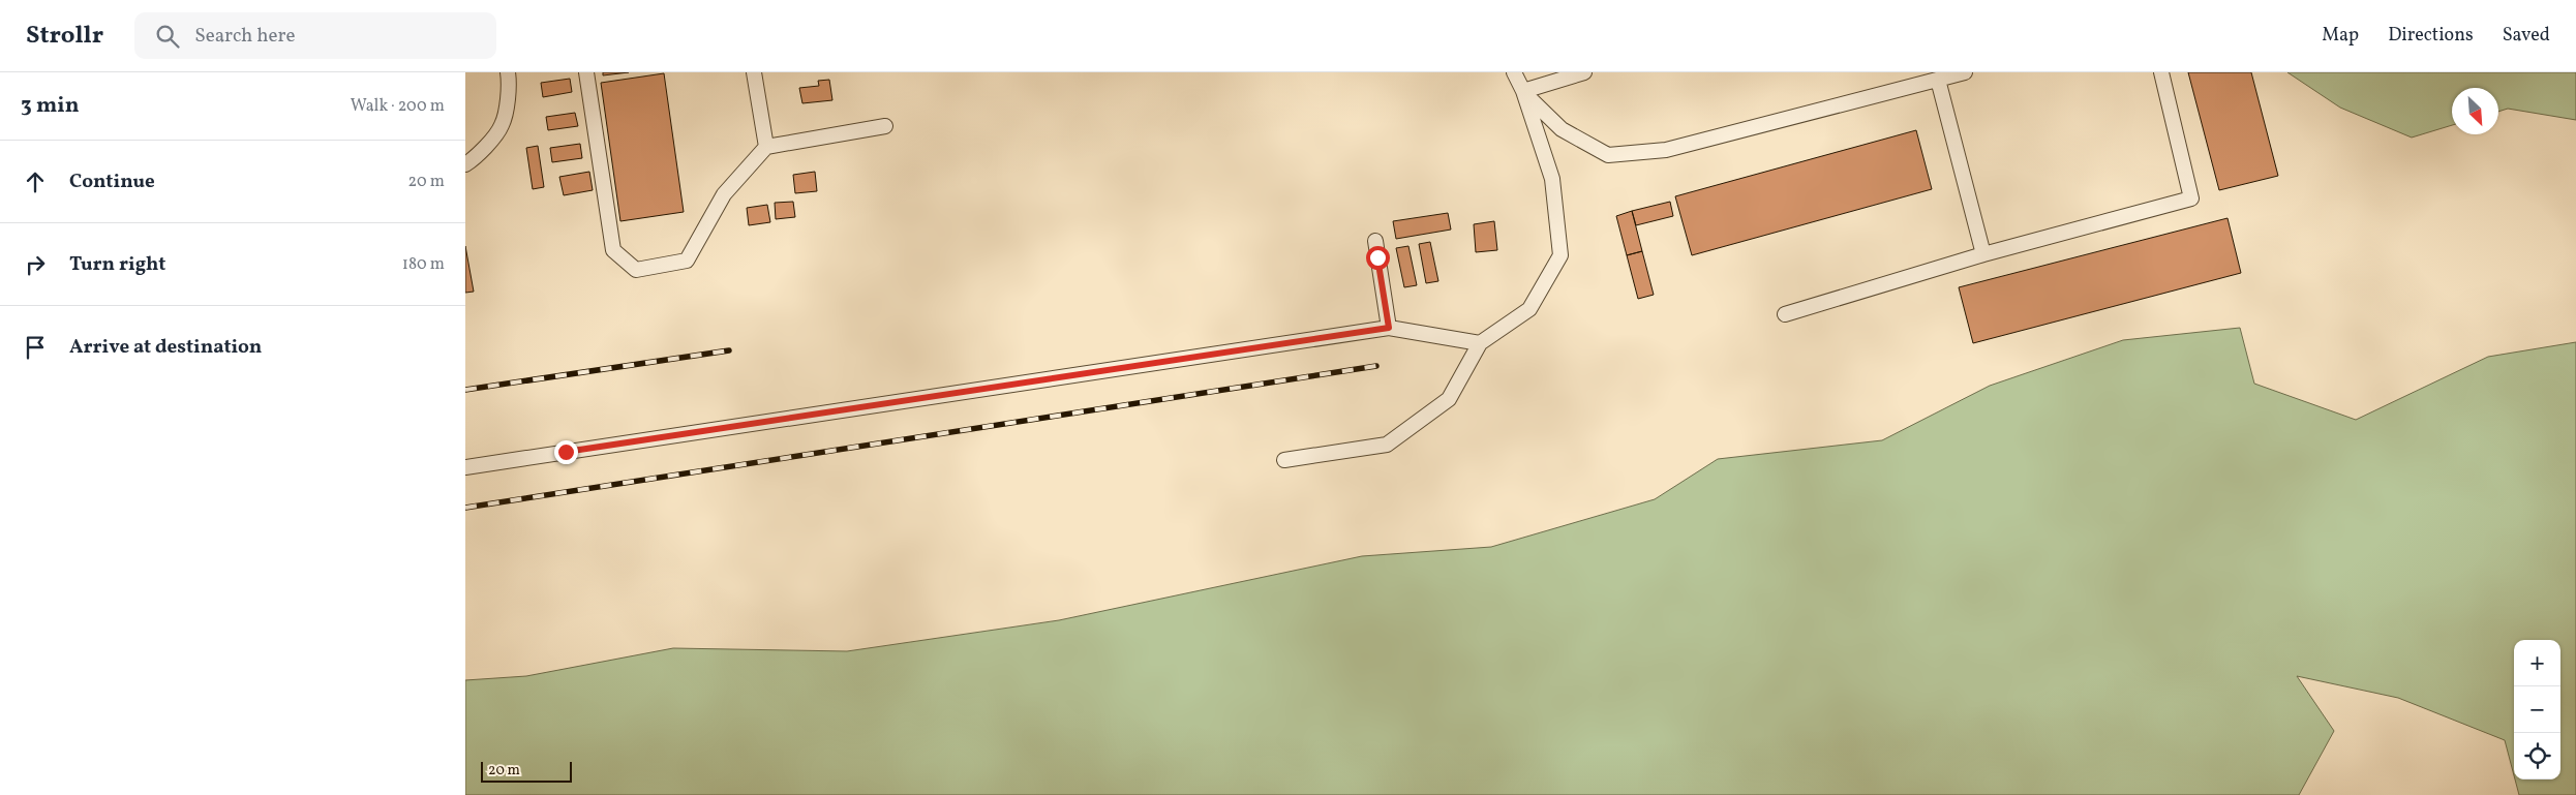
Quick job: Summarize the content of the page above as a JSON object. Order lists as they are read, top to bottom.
{
  "scale_bar": "20 m",
  "north": "bottom right",
  "page": {
    "header": "Strollr",
    "search": "Search here",
    "nav": ["Map", "Directions", "Saved"],
    "heading": ["3 min", "Walk · 200 m"],
    "list": [
      ["Continue", "20 m"],
      ["Turn right", "180 m"],
      "Arrive at destination"
    ],
    "map_buttons": ["+", "−"],
    "scale": "20 m"
  }
}
